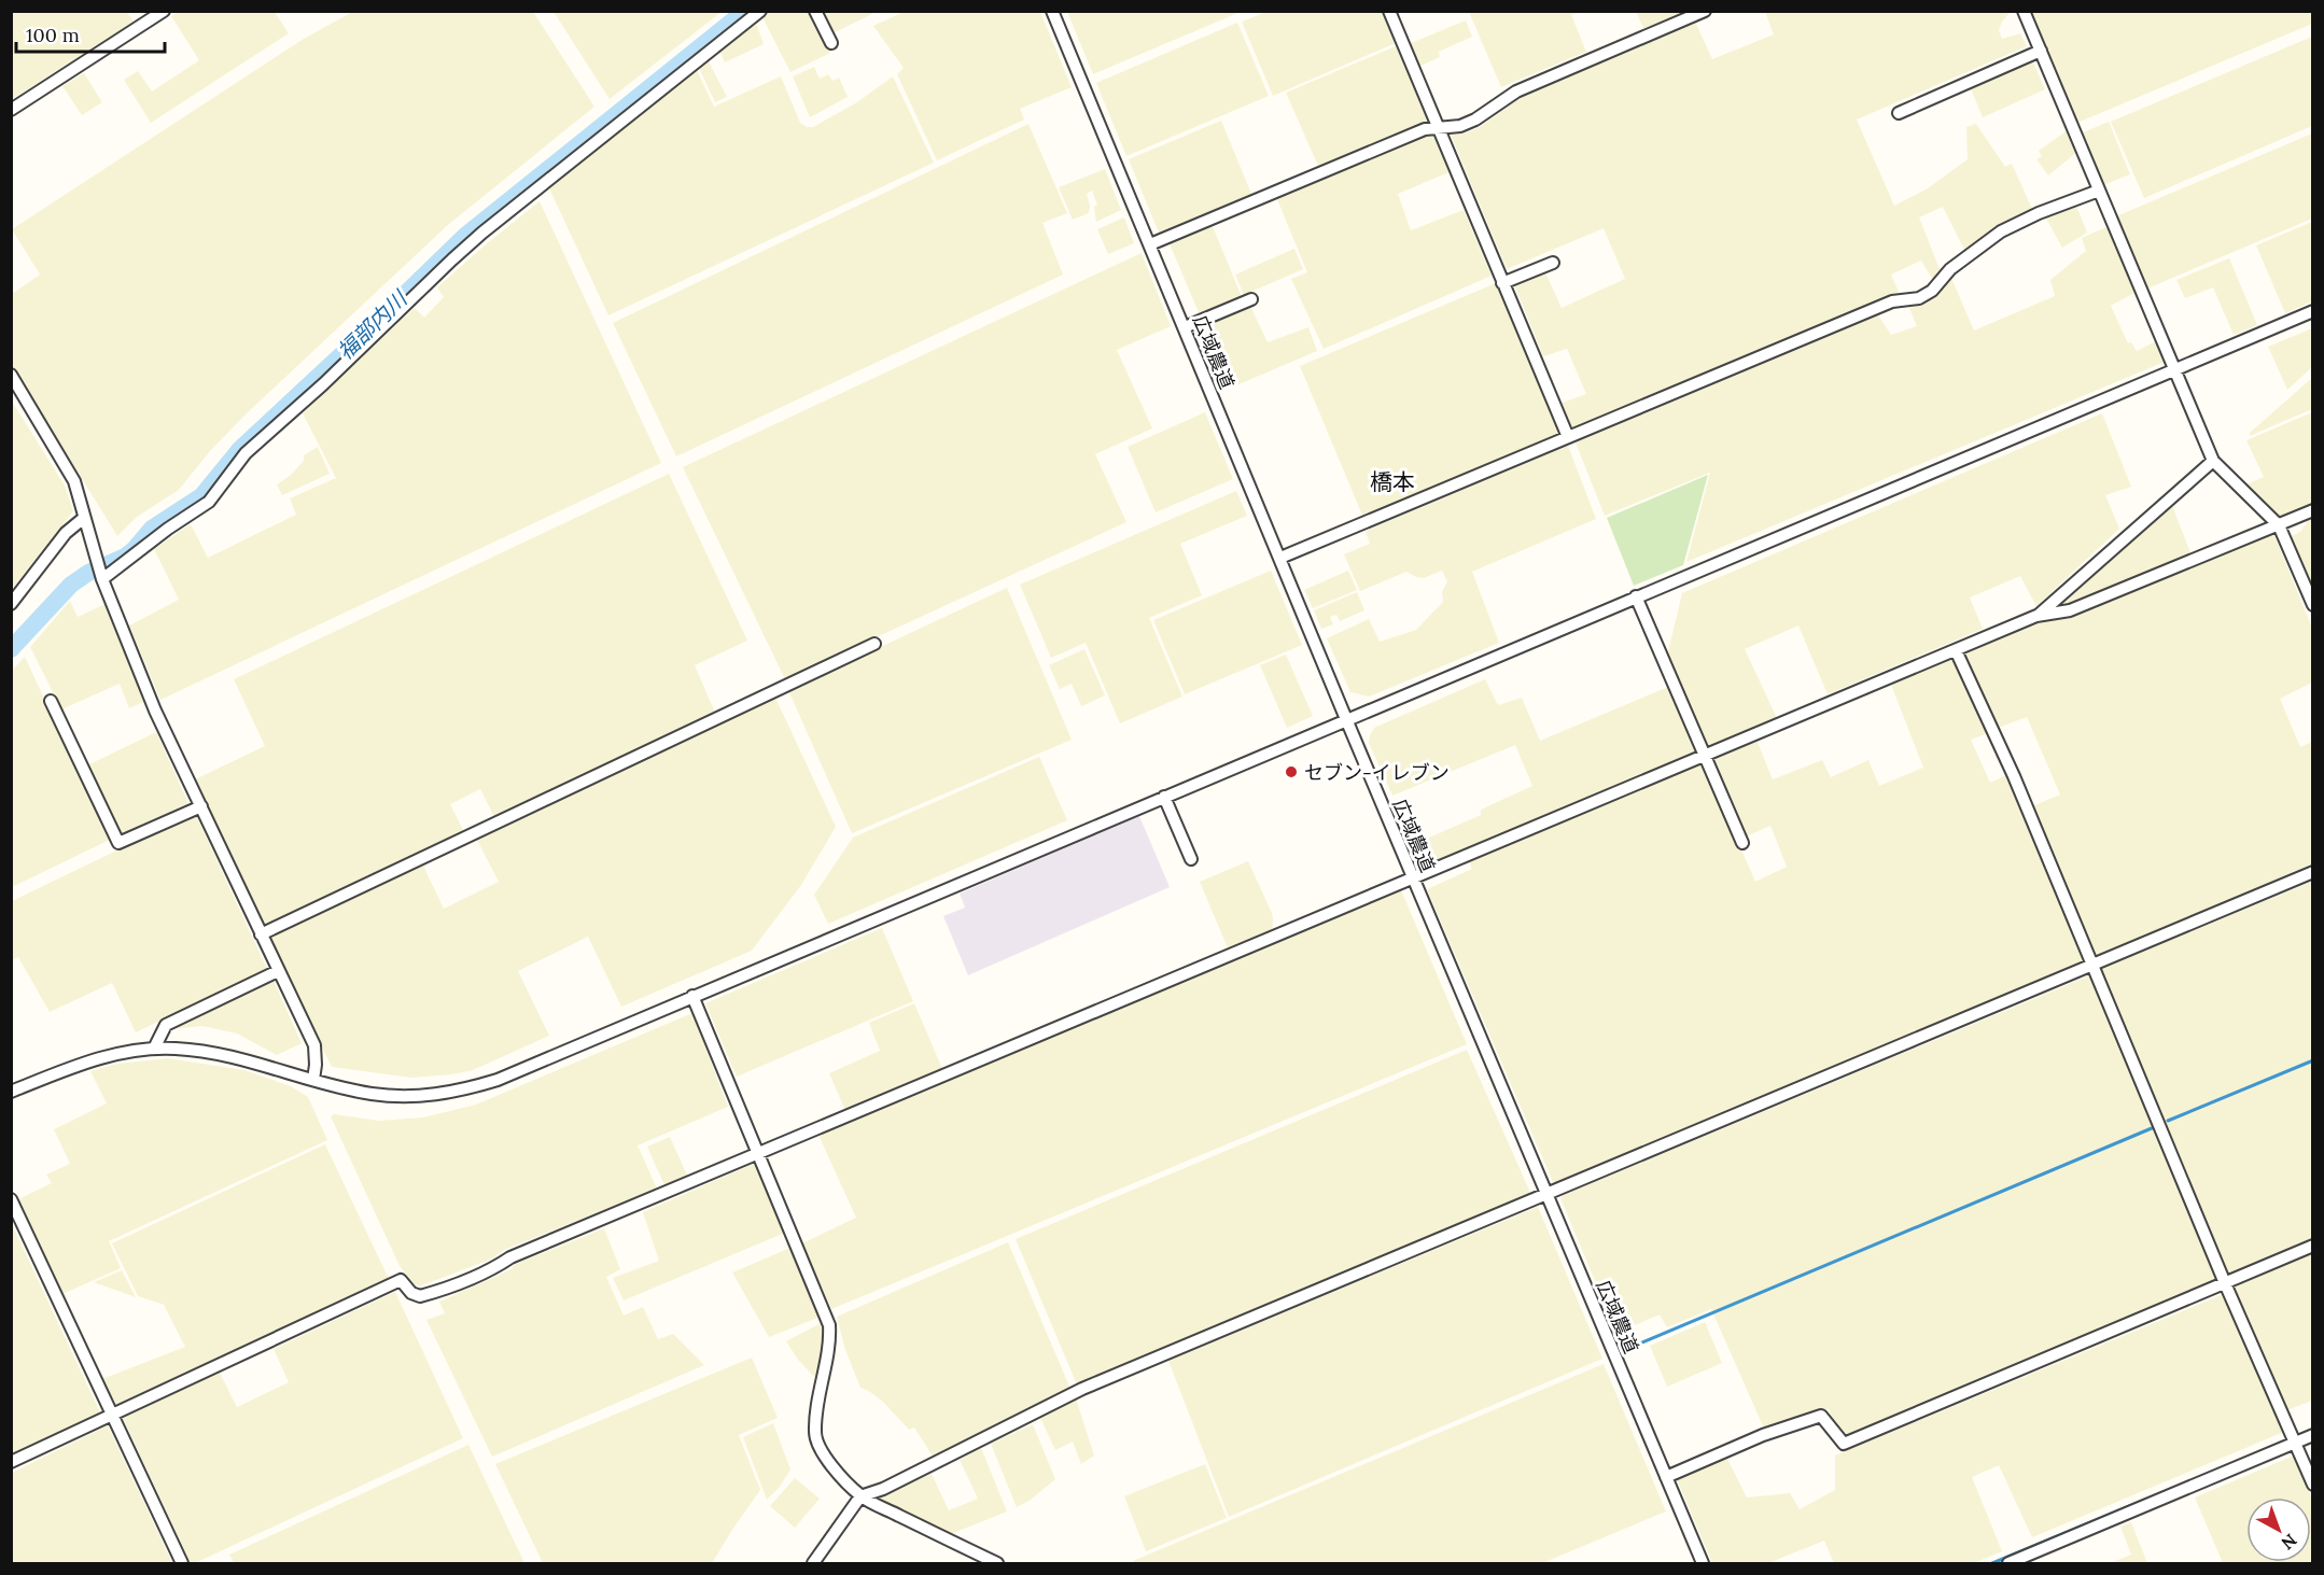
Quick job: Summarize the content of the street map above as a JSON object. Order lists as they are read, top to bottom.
{
  "streets": {
    "street": ["広域農道"]
  },
  "districts": ["橋本"],
  "water": ["福部内川"],
  "places": ["セブン-イレブン"],
  "scale_bar": "100 m",
  "north": "bottom right"
}
